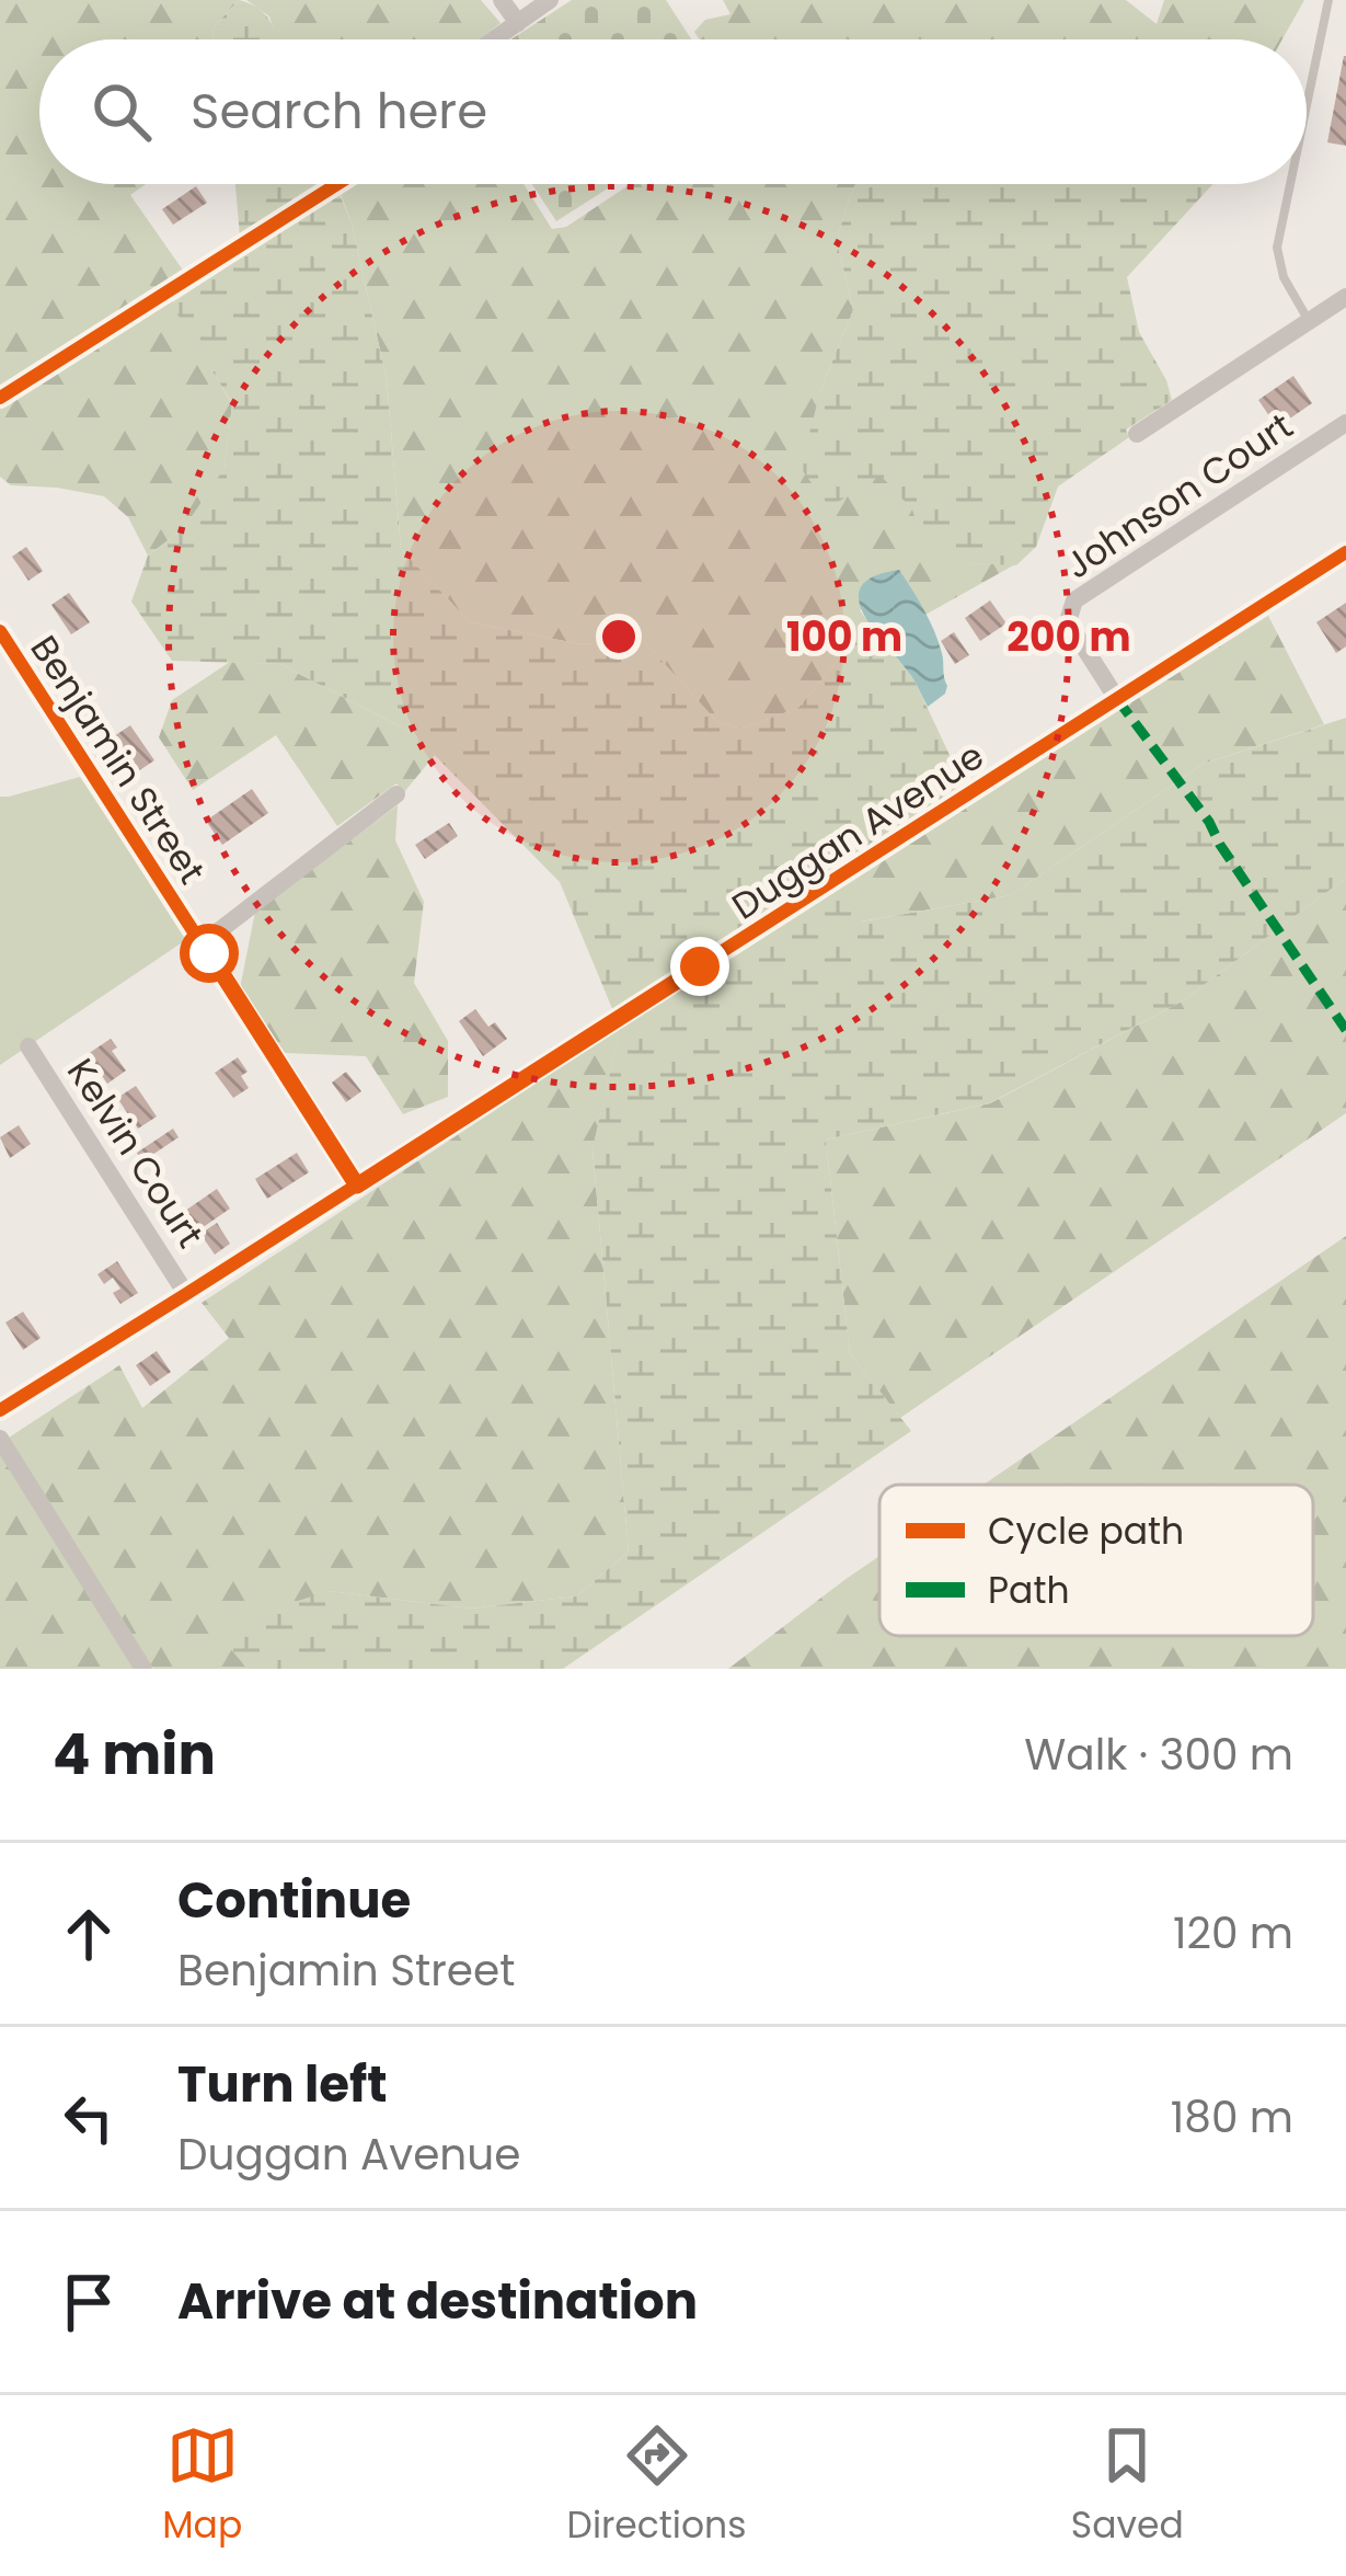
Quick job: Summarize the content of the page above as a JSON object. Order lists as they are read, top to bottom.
{
  "streets": {
    "street": [
      "Johnson Court",
      "Benjamin Street",
      "Duggan Avenue",
      "Kelvin Court"
    ]
  },
  "crossings": [
    ["Johnson Court", "Duggan Avenue"],
    ["Benjamin Street", "Duggan Avenue"],
    ["Duggan Avenue", "Kelvin Court"]
  ],
  "legend": ["Cycle path", "Path"],
  "page": {
    "search": "Search here",
    "heading": ["4 min", "Walk · 300 m"],
    "list": [
      ["Continue", "Benjamin Street", "120 m"],
      ["Turn left", "Duggan Avenue", "180 m"],
      "Arrive at destination"
    ],
    "nav": ["Map", "Directions", "Saved"]
  },
  "rings": ["100 m", "200 m"]
}
